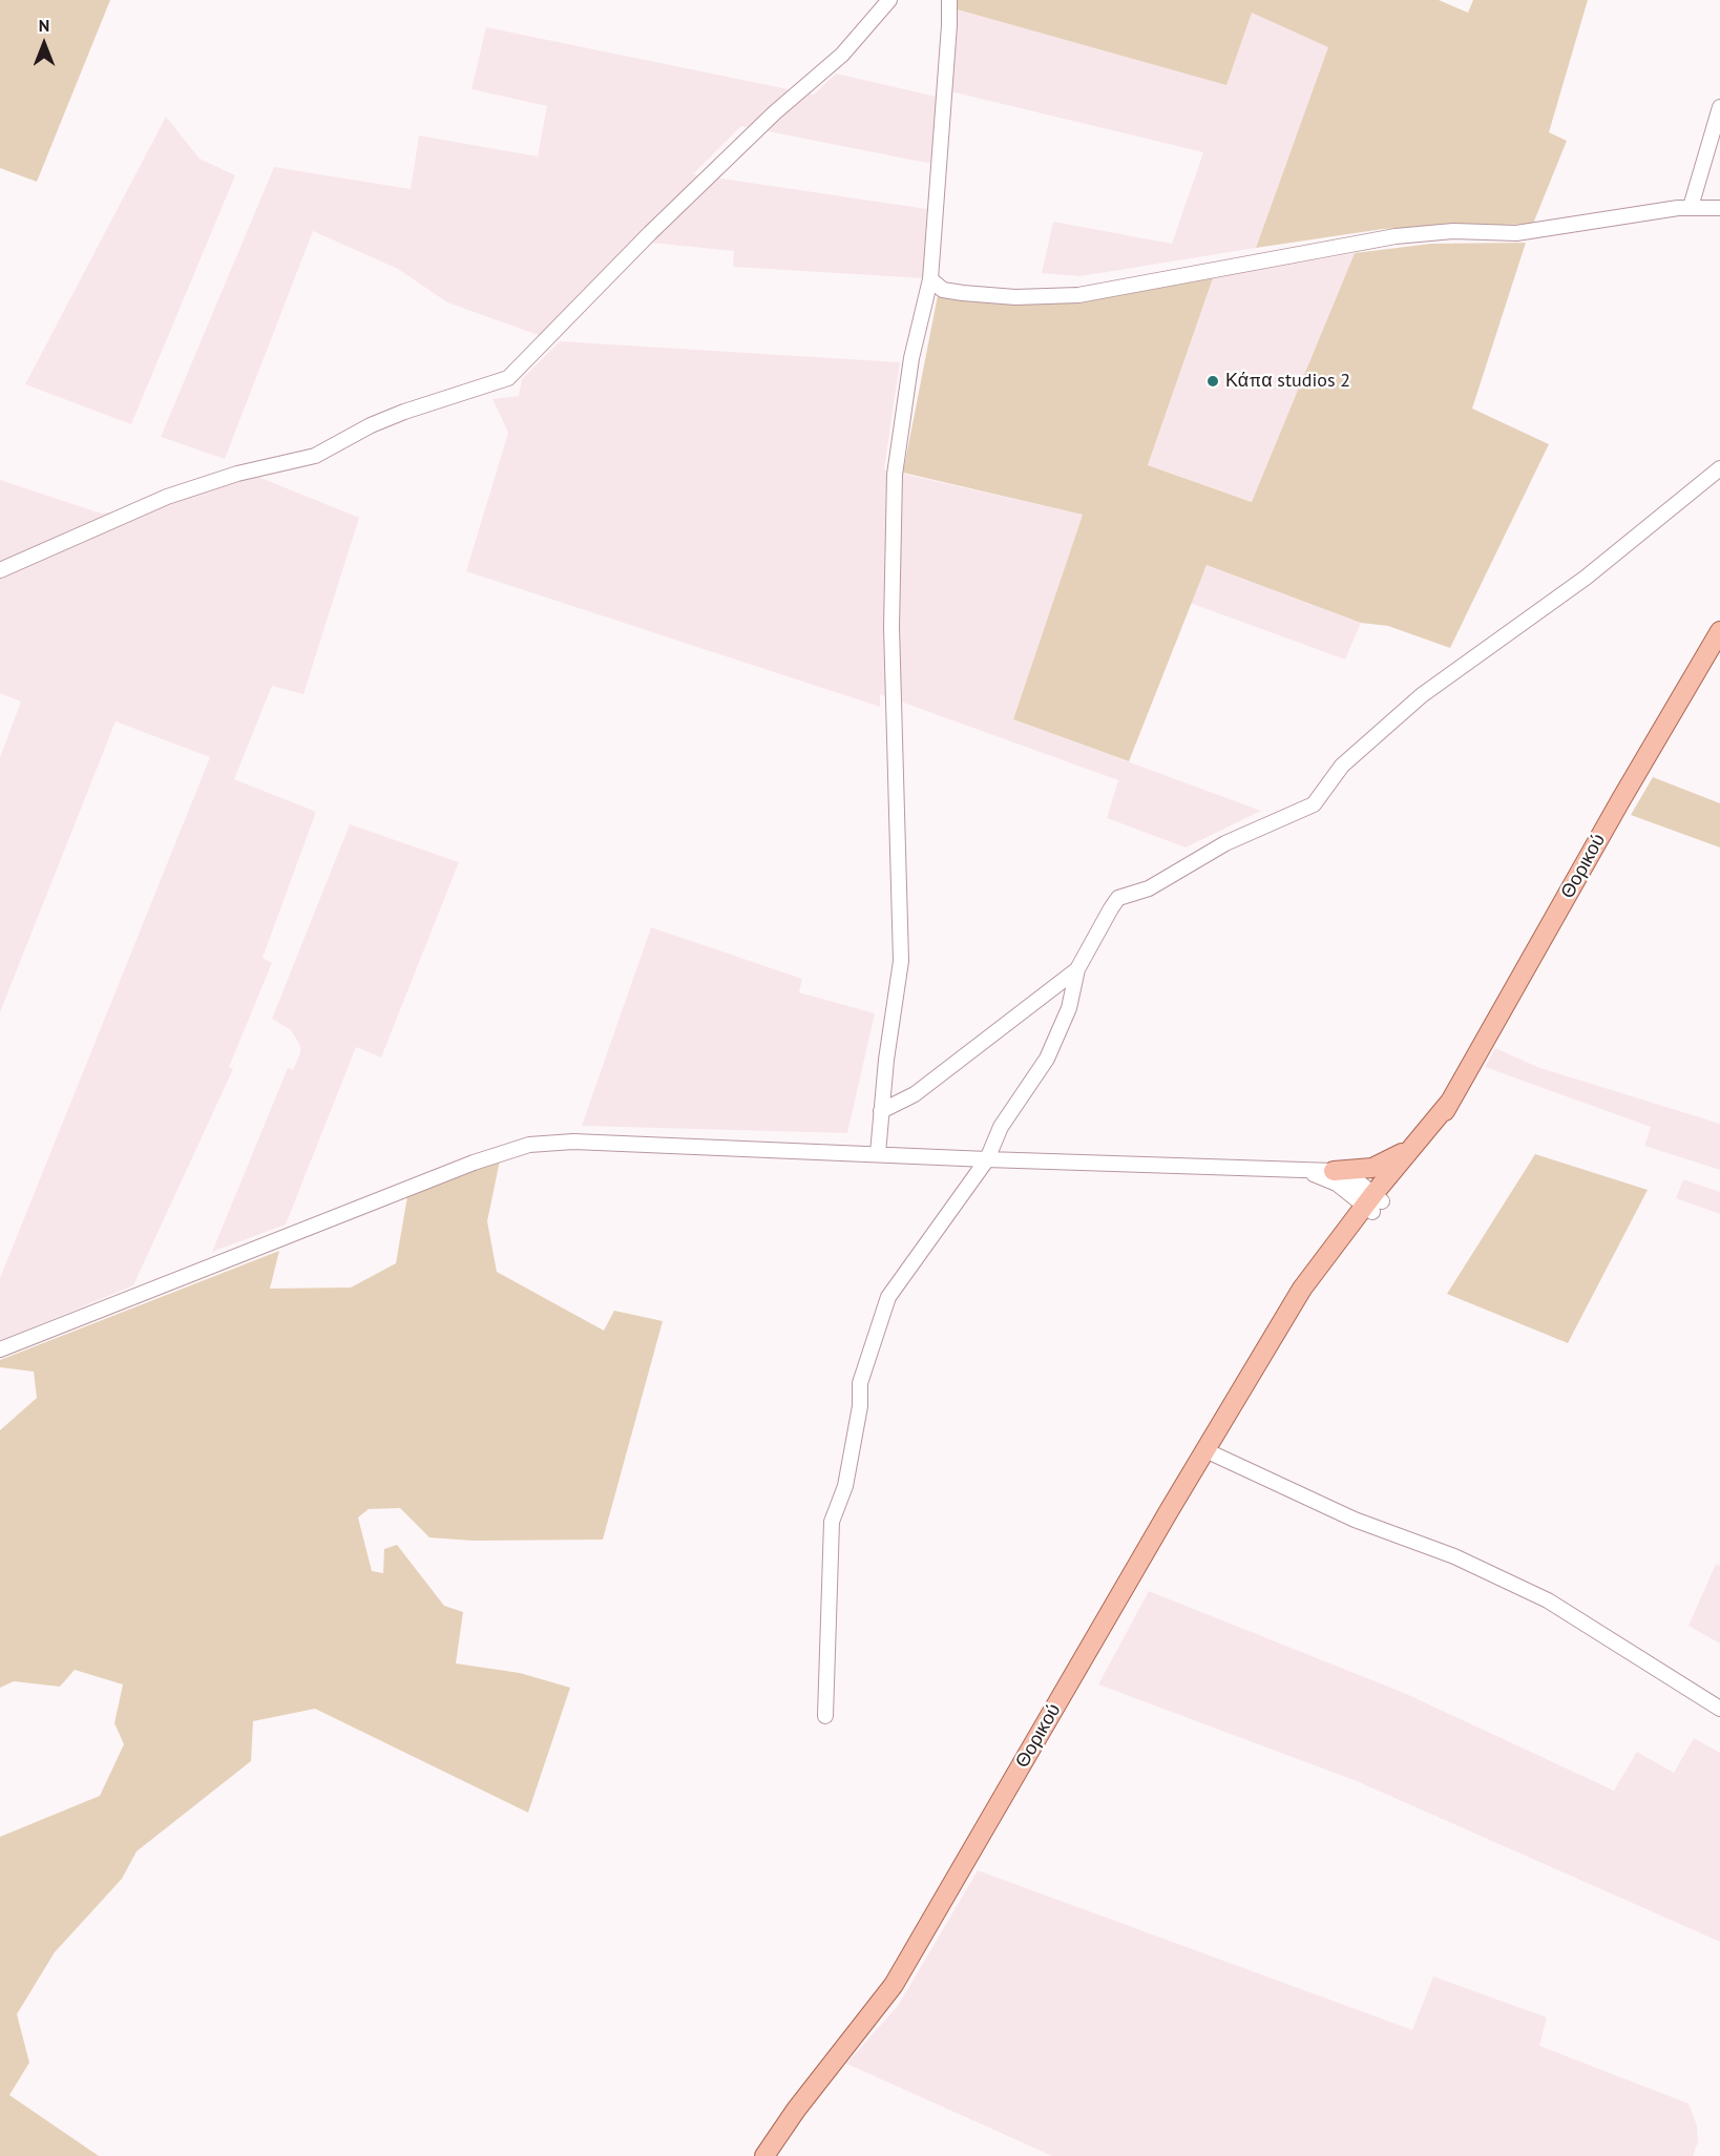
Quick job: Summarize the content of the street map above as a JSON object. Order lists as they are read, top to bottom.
{
  "streets": {
    "main road": ["Θορικού"]
  },
  "places": ["Κάπα studios 2"],
  "north": "top"
}
